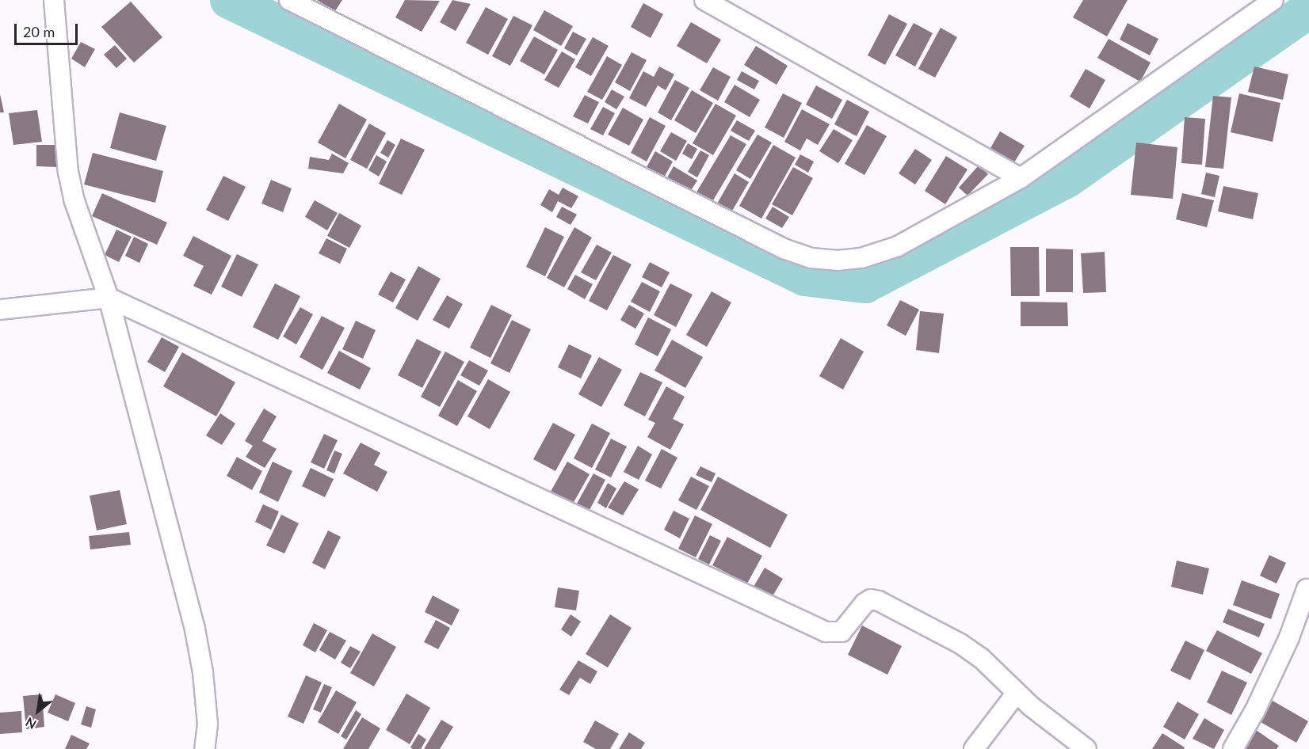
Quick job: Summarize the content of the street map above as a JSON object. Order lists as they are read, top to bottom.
{
  "scale_bar": "20 m",
  "north": "bottom left"
}
